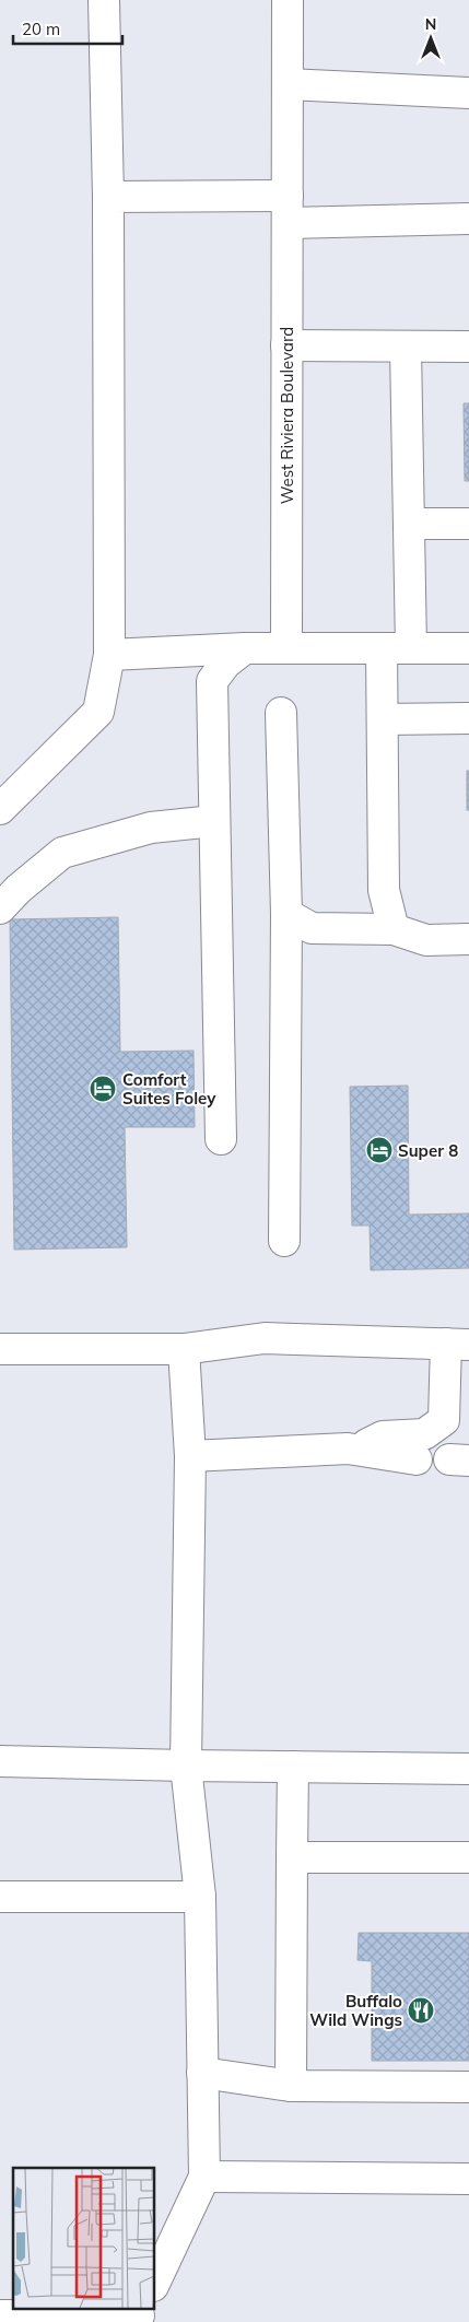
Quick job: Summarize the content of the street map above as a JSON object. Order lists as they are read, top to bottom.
{
  "streets": {
    "street": ["West Riviera Boulevard"]
  },
  "places": {
    "hotel": ["Comfort Suites Foley", "Super 8"],
    "restaurant": ["Buffalo Wild Wings"]
  },
  "scale_bar": "20 m",
  "north": "top"
}
